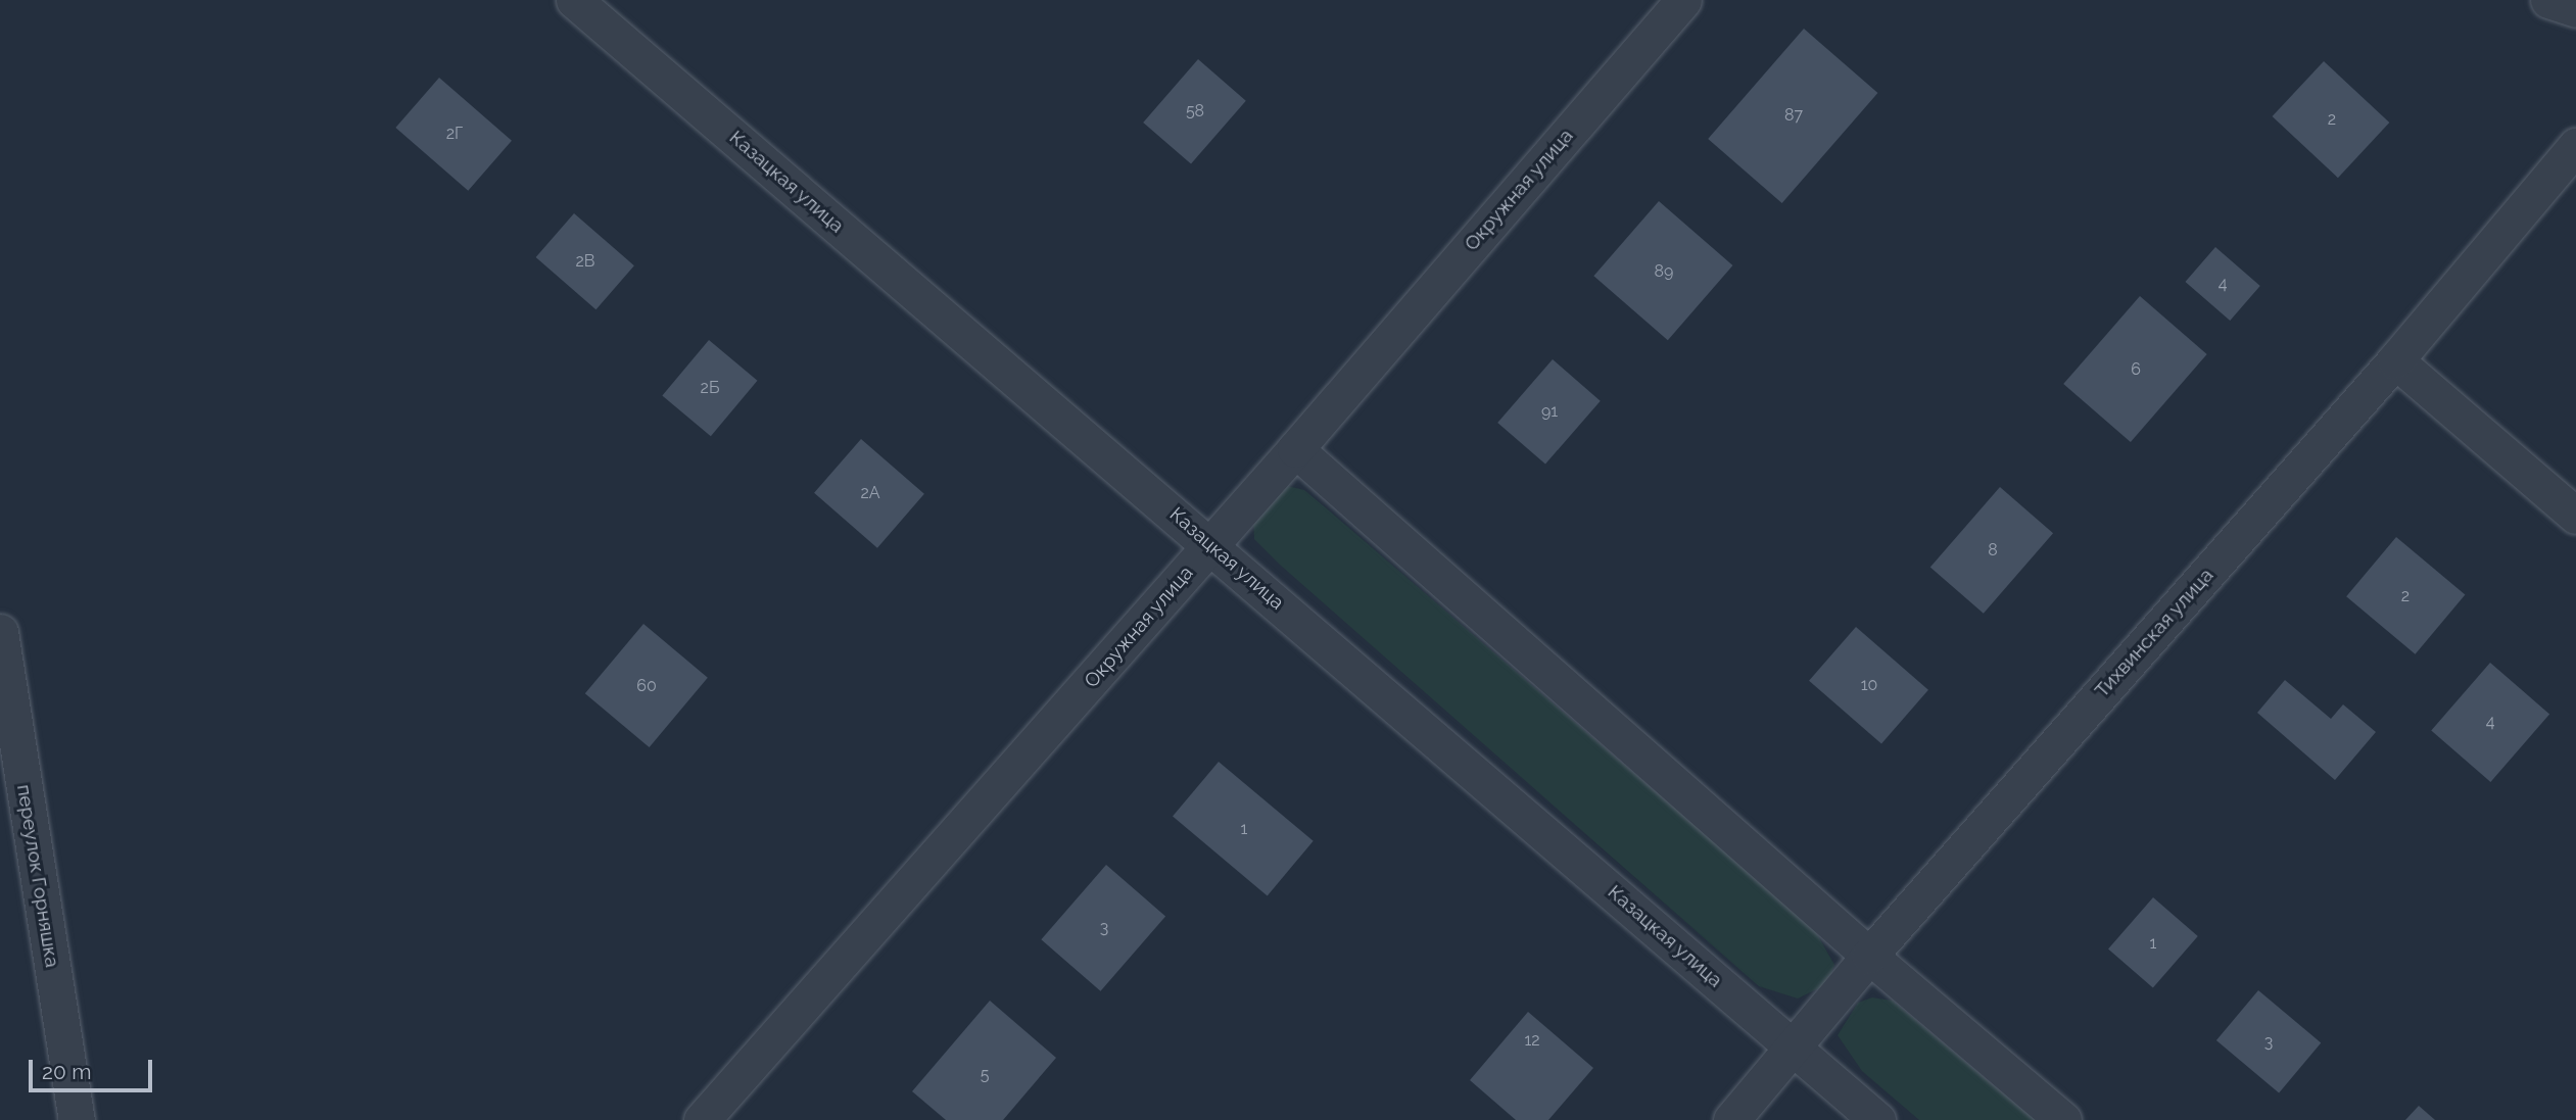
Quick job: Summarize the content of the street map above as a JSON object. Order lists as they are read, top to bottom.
{
  "streets": {
    "street": [
      "Казацкая улица",
      "Окружная улица",
      "Тихвинская улица",
      "переулок Горняшка"
    ]
  },
  "crossings": [
    ["Казацкая улица", "Окружная улица"],
    ["Казацкая улица", "Тихвинская улица"]
  ],
  "house_numbers": [
    "58",
    "87",
    "2",
    "2Г",
    "2В",
    "89",
    "4",
    "6",
    "2Б",
    "91",
    "2А",
    "8",
    "2",
    "10",
    "60",
    "4",
    "1",
    "3",
    "1",
    "12",
    "3",
    "5"
  ],
  "scale_bar": "20 m"
}
